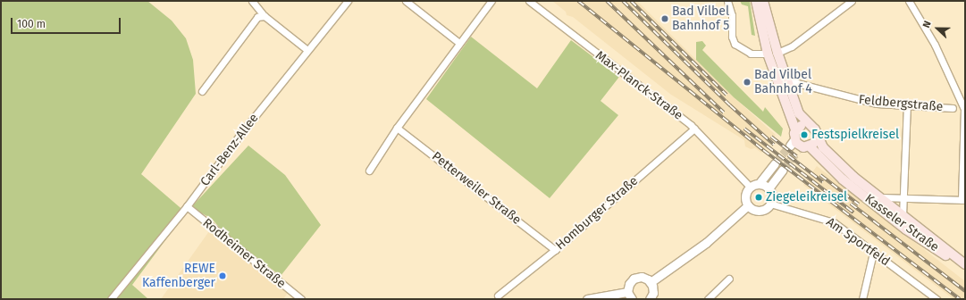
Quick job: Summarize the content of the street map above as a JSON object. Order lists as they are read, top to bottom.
{
  "streets": {
    "main road": ["Kasseler Straße"],
    "street": [
      "Max-Planck-Straße",
      "Feldbergstraße",
      "Carl-Benz-Allee",
      "Petterweiler Straße",
      "Homburger Straße",
      "Am Sportfeld",
      "Rodheimer Straße"
    ]
  },
  "crossings": [
    ["Max-Planck-Straße", "Homburger Straße"],
    ["Max-Planck-Straße", "Am Sportfeld"],
    ["Feldbergstraße", "Kasseler Straße"],
    ["Carl-Benz-Allee", "Rodheimer Straße"],
    ["Petterweiler Straße", "Homburger Straße"]
  ],
  "places": [
    "Bad Vilbel Bahnhof 5",
    "Bad Vilbel Bahnhof 4",
    "Festspielkreisel",
    "Ziegeleikreisel",
    "REWE Kaffenberger"
  ],
  "scale_bar": "100 m",
  "north": "left"
}
